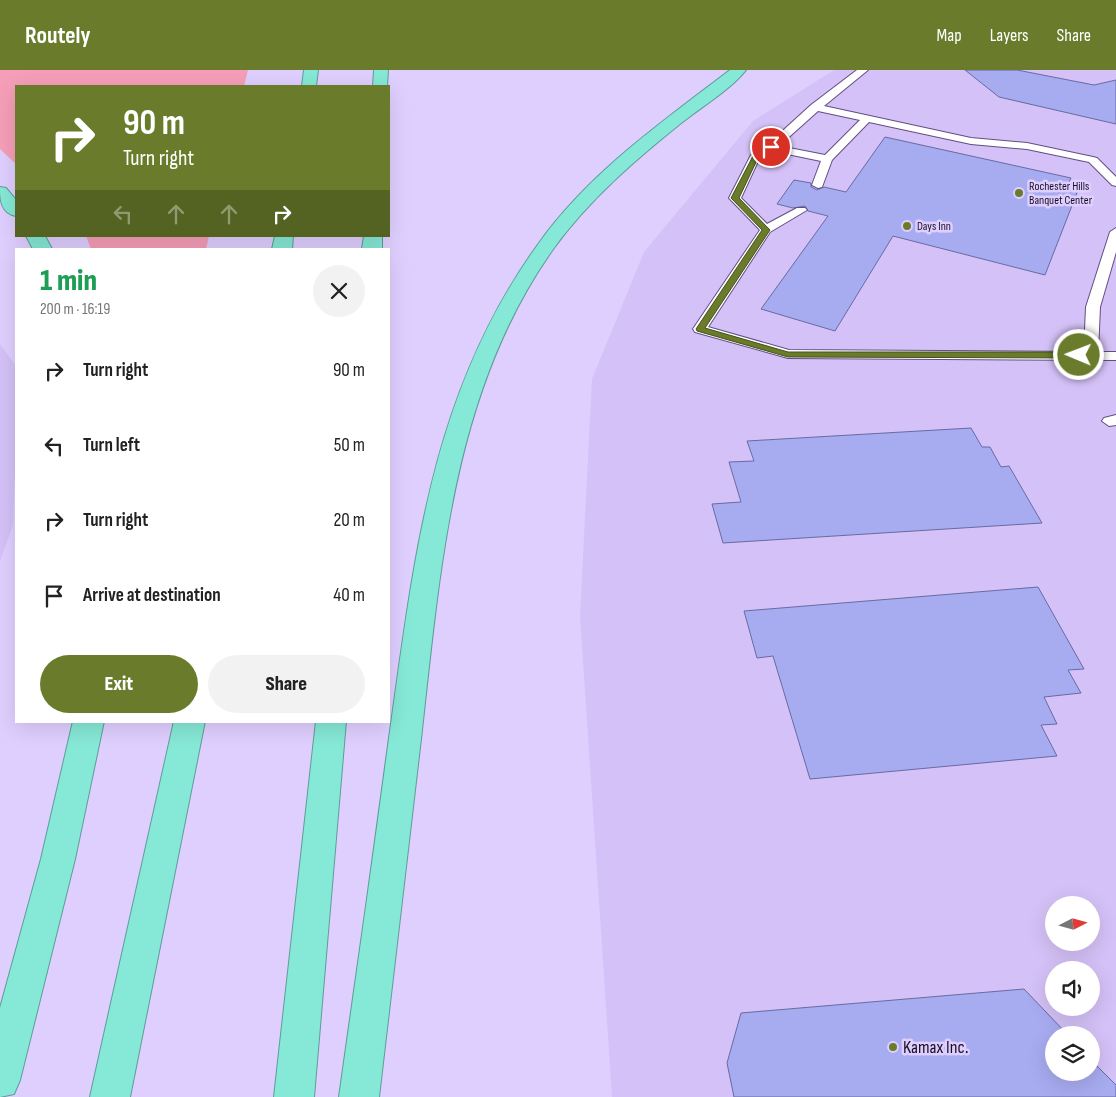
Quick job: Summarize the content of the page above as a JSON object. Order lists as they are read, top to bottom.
{
  "places": ["Rochester Hills Banquet Center", "Days Inn", "Kamax Inc."],
  "north": "right",
  "page": {
    "header": "Routely",
    "nav": ["Map", "Layers", "Share"],
    "turn": ["90 m", "Turn right"],
    "heading": ["1 min", "200 m · 16:19"],
    "list": [
      {
        "name": "Turn right",
        "value": "90 m"
      },
      {
        "name": "Turn left",
        "value": "50 m"
      },
      {
        "name": "Turn right",
        "value": "20 m"
      },
      {
        "name": "Arrive at destination",
        "value": "40 m"
      }
    ],
    "buttons": ["Exit", "Share"]
  }
}
